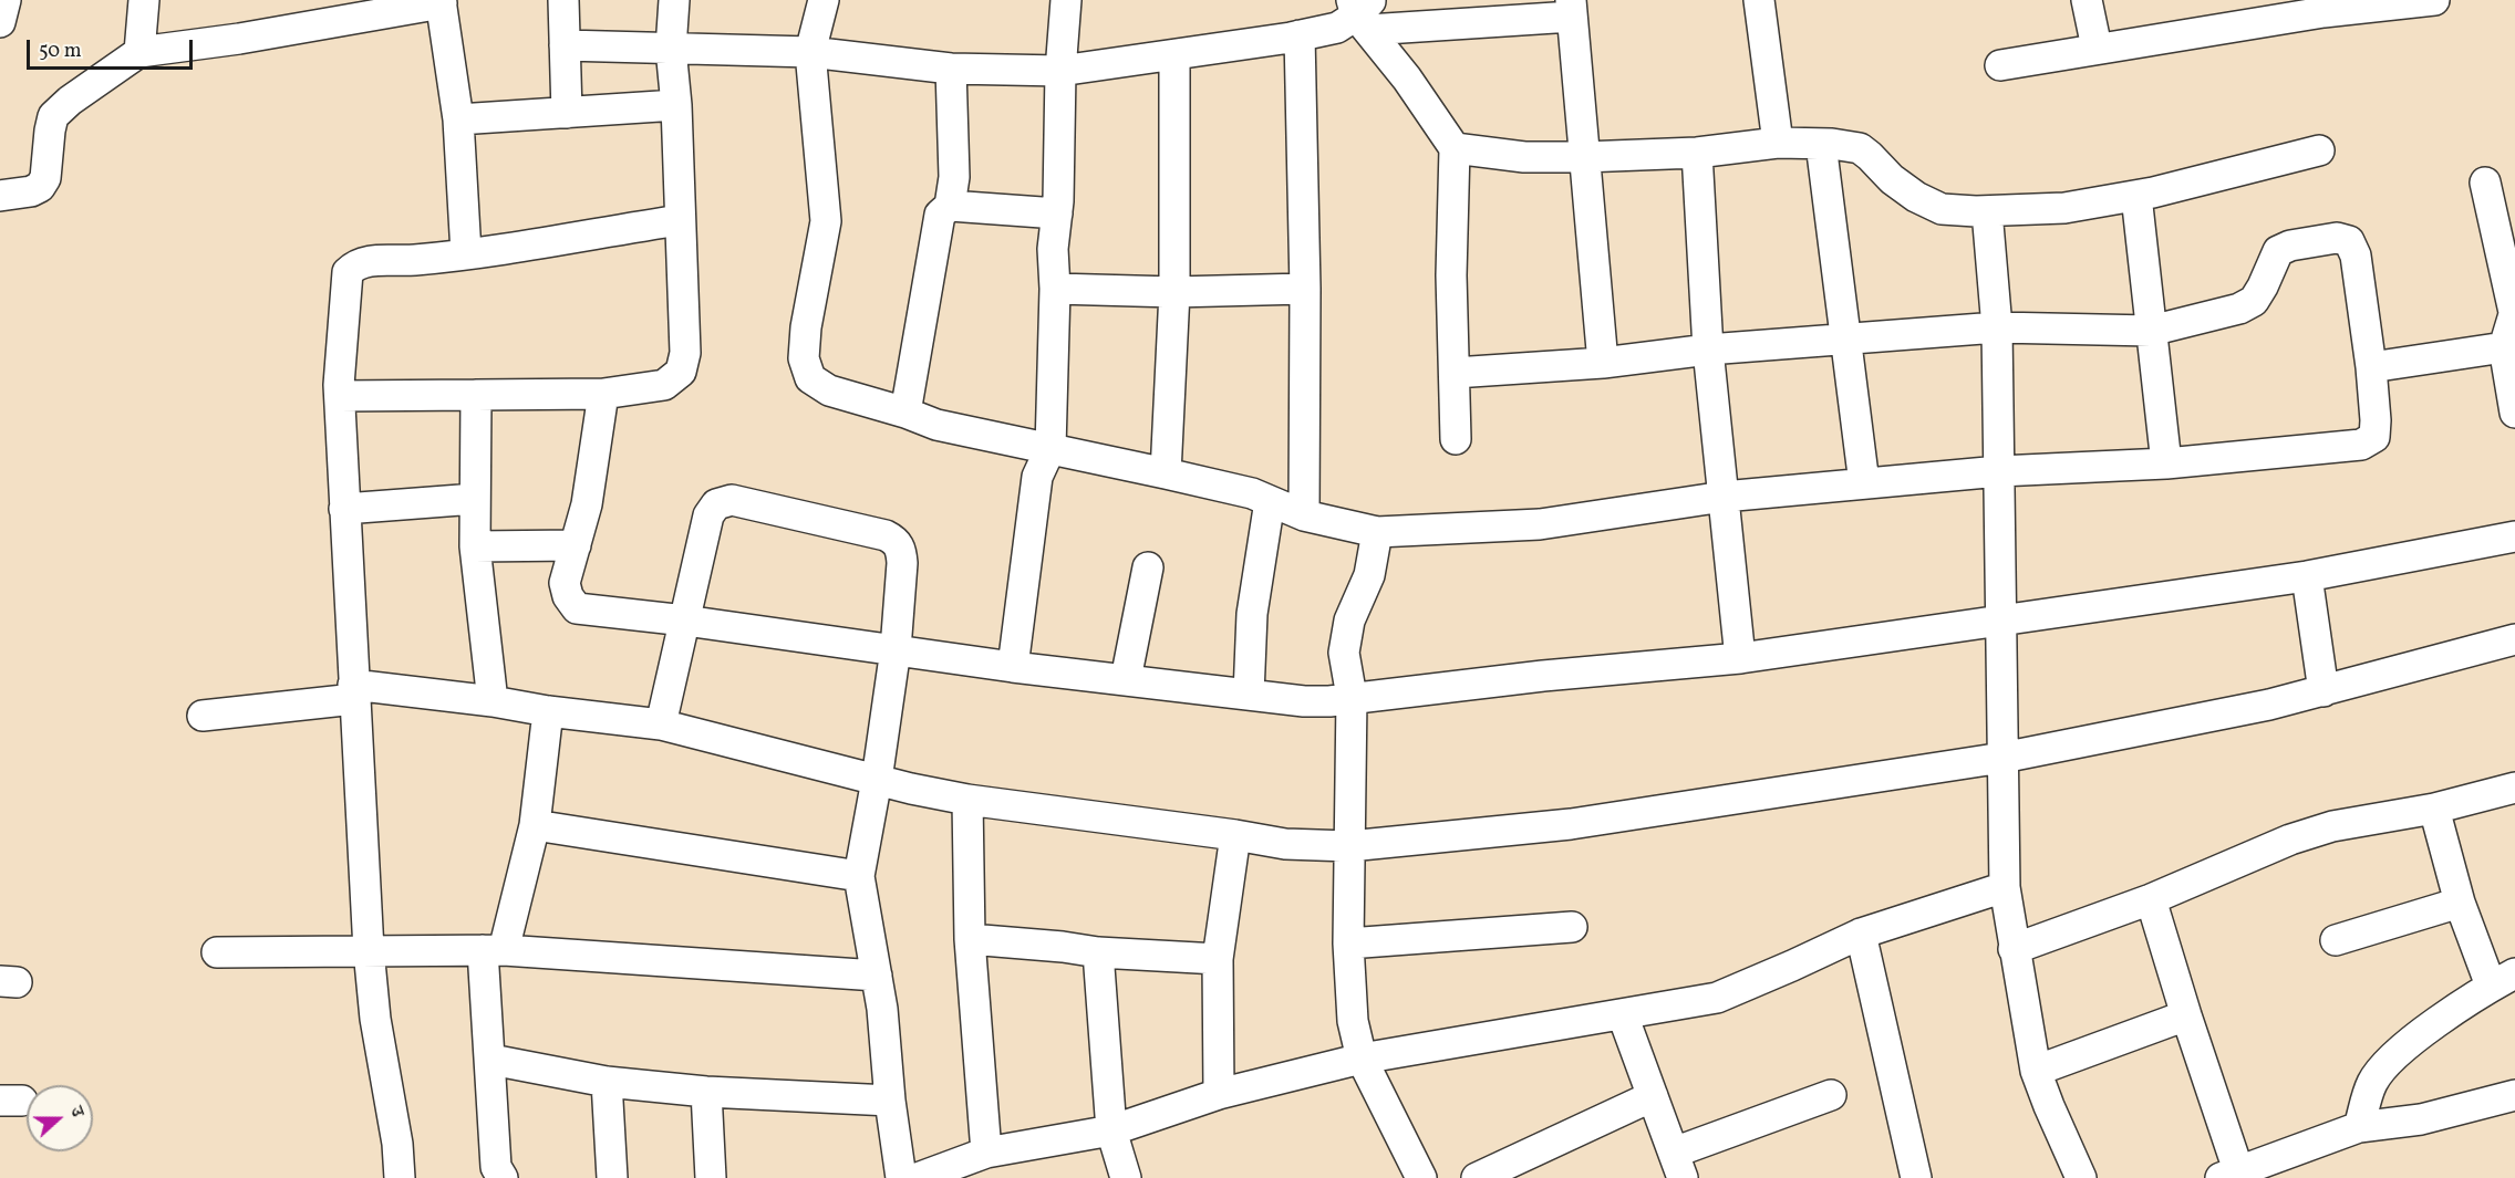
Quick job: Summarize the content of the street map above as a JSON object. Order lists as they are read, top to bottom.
{
  "scale_bar": "50 m",
  "north": "right"
}
